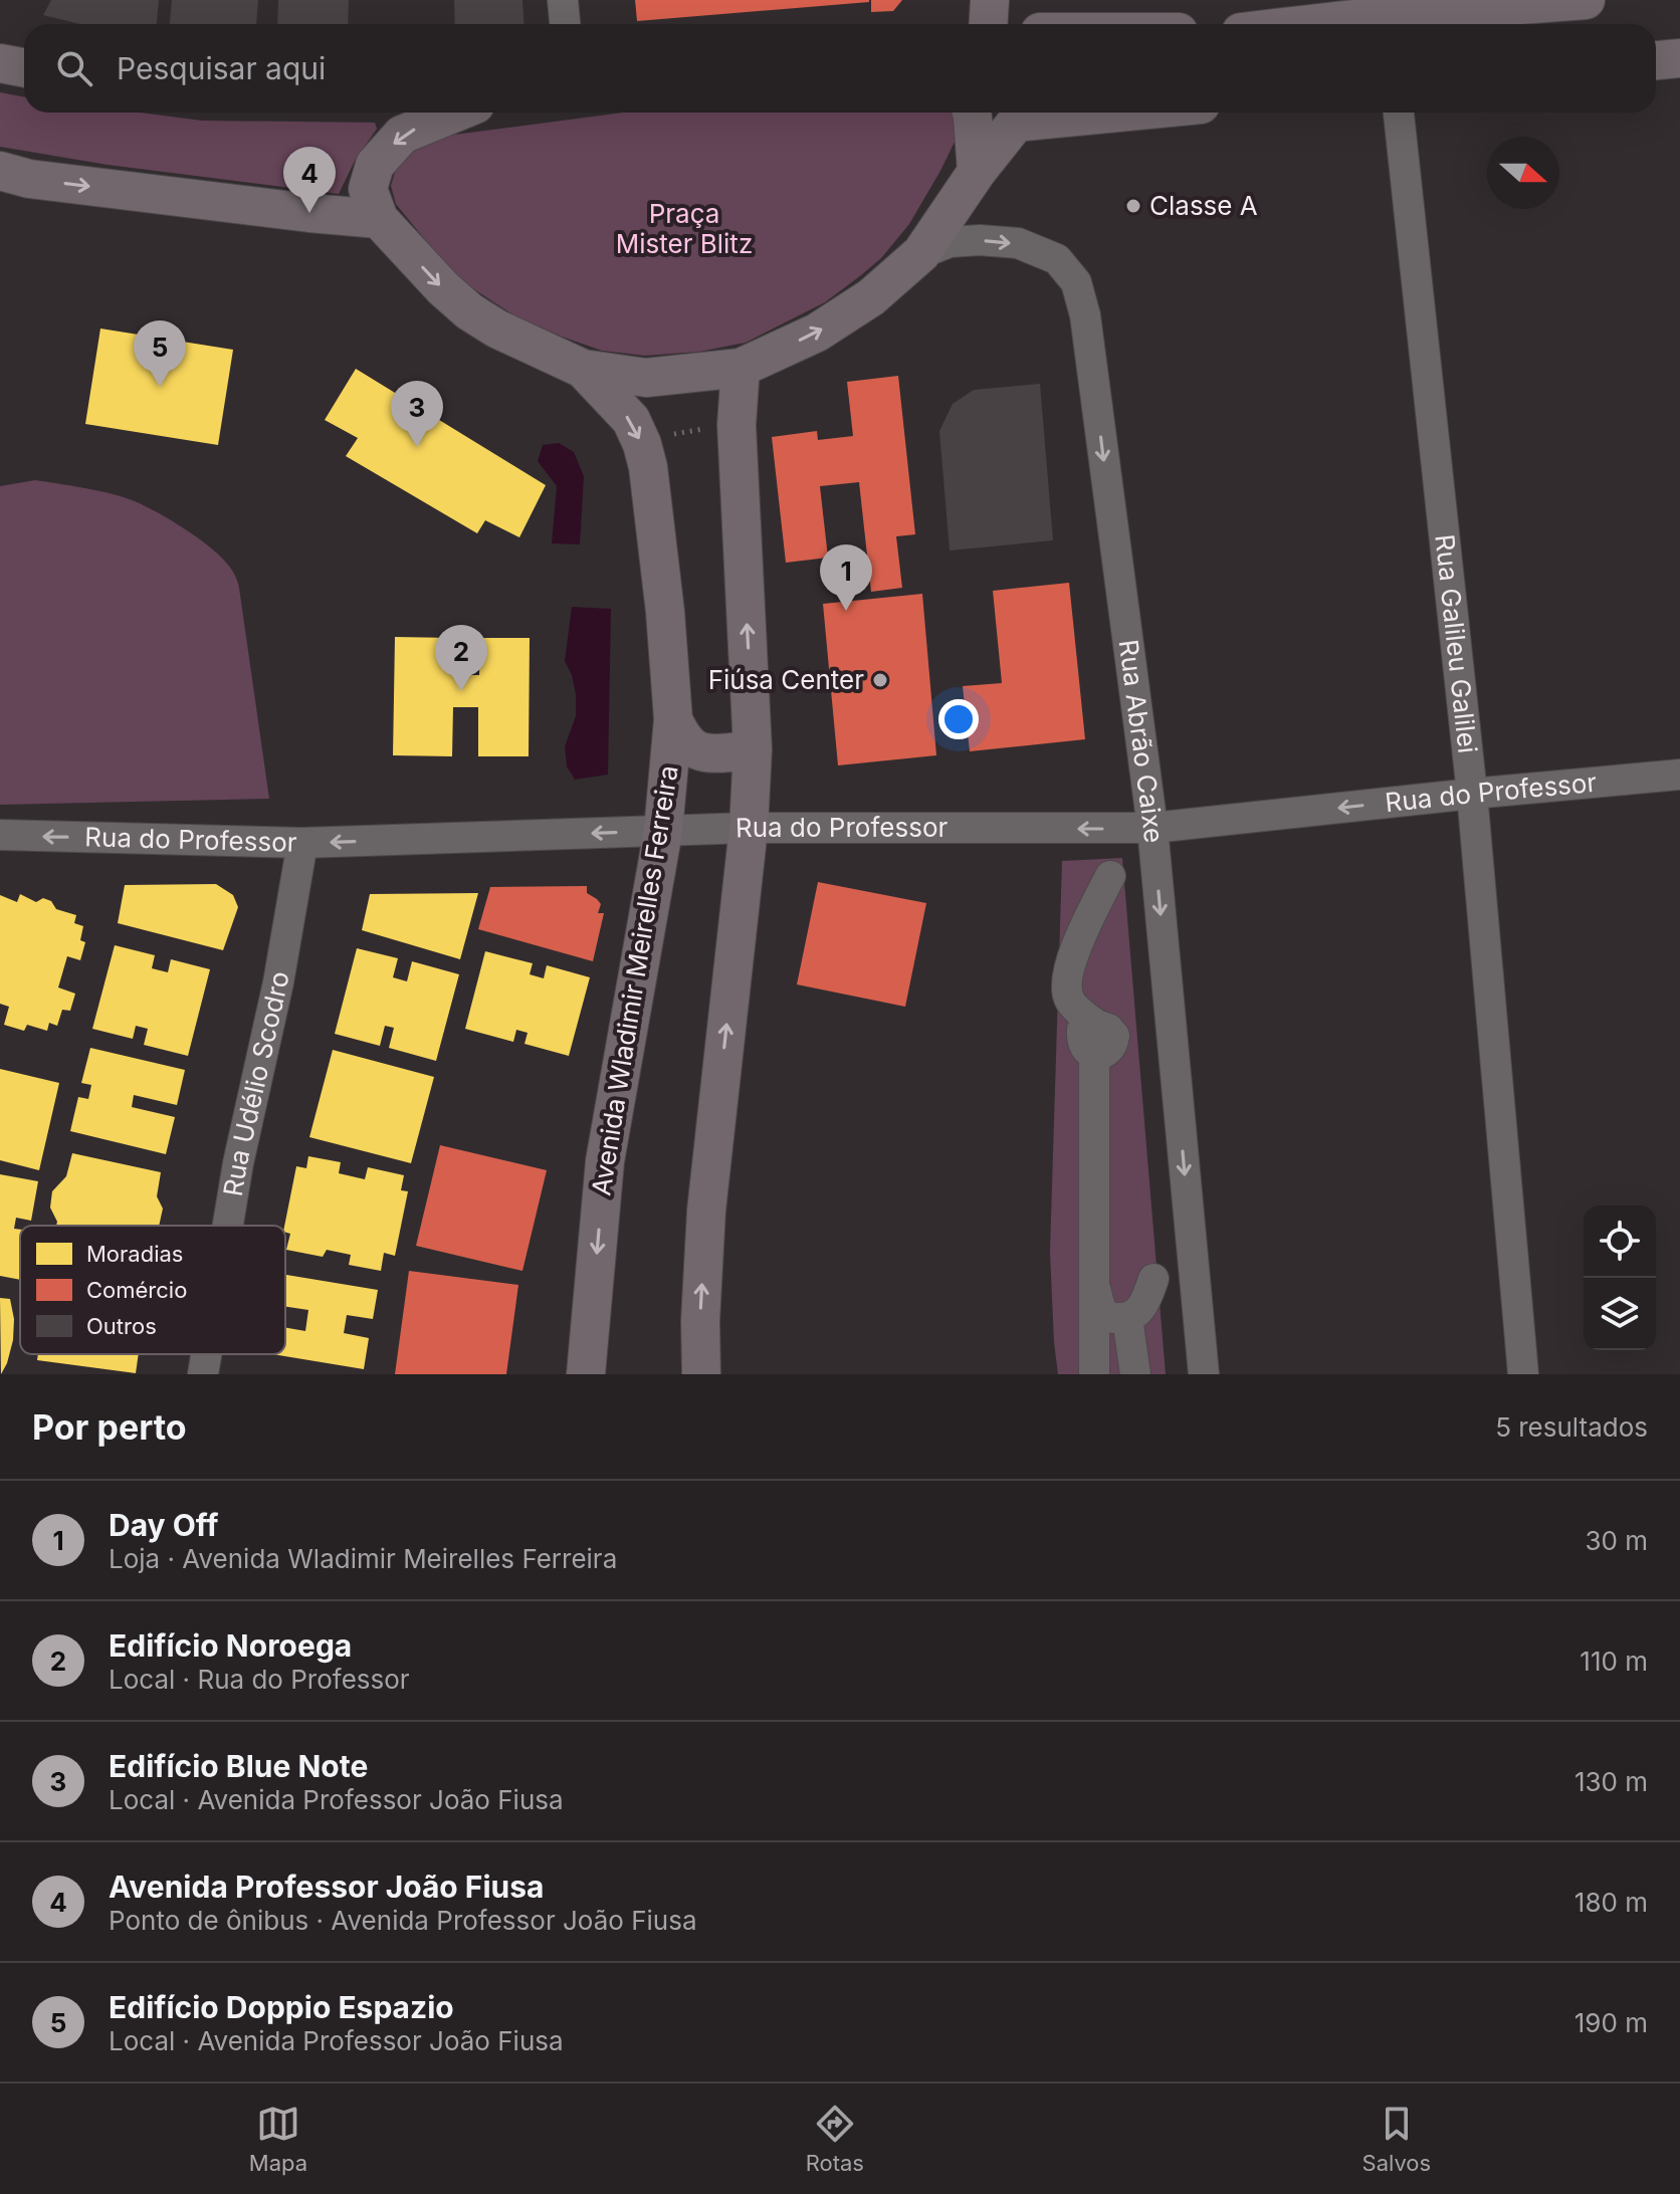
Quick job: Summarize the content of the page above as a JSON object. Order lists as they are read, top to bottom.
{
  "streets": {
    "main road": ["Avenida Wladimir Meirelles Ferreira"],
    "street": [
      "Rua Galileu Galilei",
      "Rua Abrão Caixe",
      "Rua do Professor",
      "Rua Udélio Scodro"
    ]
  },
  "crossings": [
    ["Rua Galileu Galilei", "Rua do Professor"],
    ["Rua Abrão Caixe", "Rua do Professor"],
    ["Rua do Professor", "Avenida Wladimir Meirelles Ferreira"],
    ["Rua do Professor", "Rua Udélio Scodro"]
  ],
  "one_way": ["Rua Abrão Caixe", "Rua do Professor"],
  "parks": ["Praça Mister Blitz"],
  "places": ["Classe A", "Fiúsa Center"],
  "legend": ["Moradias", "Comércio", "Outros"],
  "north": "right",
  "page": {
    "search": "Pesquisar aqui",
    "pins": [
      "4",
      "5",
      "3",
      "1",
      "2"
    ],
    "heading": ["Por perto", "5 resultados"],
    "list": [
      {
        "mark": "1",
        "name": "Day Off",
        "note": "Loja · Avenida Wladimir Meirelles Ferreira",
        "value": "30 m"
      },
      {
        "mark": "2",
        "name": "Edifício Noroega",
        "note": "Local · Rua do Professor",
        "value": "110 m"
      },
      {
        "mark": "3",
        "name": "Edifício Blue Note",
        "note": "Local · Avenida Professor João Fiusa",
        "value": "130 m"
      },
      {
        "mark": "4",
        "name": "Avenida Professor João Fiusa",
        "note": "Ponto de ônibus · Avenida Professor João Fiusa",
        "value": "180 m"
      },
      {
        "mark": "5",
        "name": "Edifício Doppio Espazio",
        "note": "Local · Avenida Professor João Fiusa",
        "value": "190 m"
      }
    ],
    "nav": ["Mapa", "Rotas", "Salvos"]
  }
}
